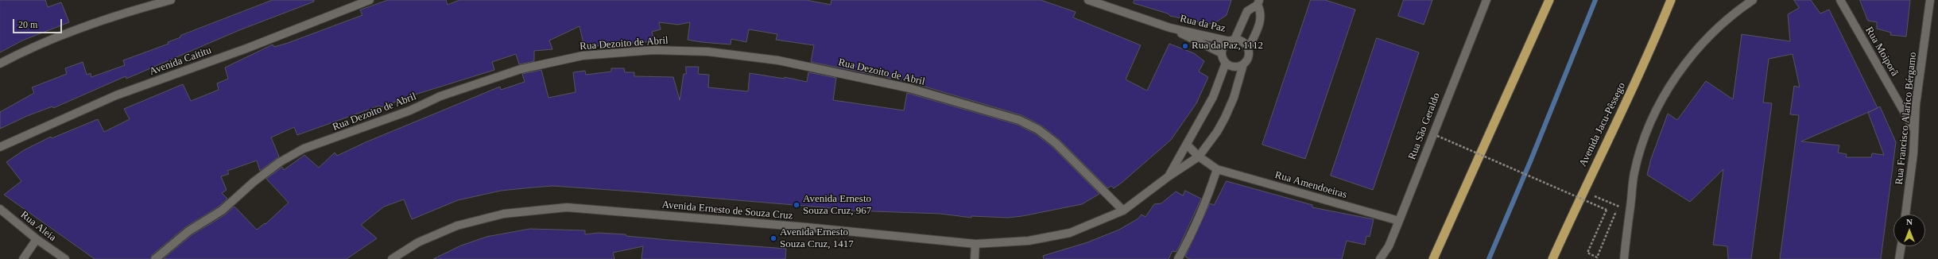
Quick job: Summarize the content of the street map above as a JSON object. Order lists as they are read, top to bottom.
{
  "streets": {
    "highway": ["Avenida Jacu-Pêssego"],
    "street": [
      "Rua da Paz",
      "Rua Dezoito de Abril",
      "Rua Moiporã",
      "Avenida Caititu",
      "Rua Francisco Alarico Bérgamo",
      "Rua São Geraldo",
      "Rua Amendoeiras",
      "Avenida Ernesto de Souza Cruz",
      "Rua Aleia"
    ]
  },
  "crossings": [
    ["Rua da Paz", "Avenida Ernesto de Souza Cruz"],
    ["Rua Dezoito de Abril", "Avenida Ernesto de Souza Cruz"],
    ["Rua Moiporã", "Rua Francisco Alarico Bérgamo"],
    ["Rua São Geraldo", "Rua Amendoeiras"],
    ["Rua Amendoeiras", "Avenida Ernesto de Souza Cruz"]
  ],
  "places": ["Rua da Paz, 1112", "Avenida Ernesto Souza Cruz, 967", "Avenida Ernesto Souza Cruz, 1417"],
  "scale_bar": "20 m",
  "north": "top"
}
